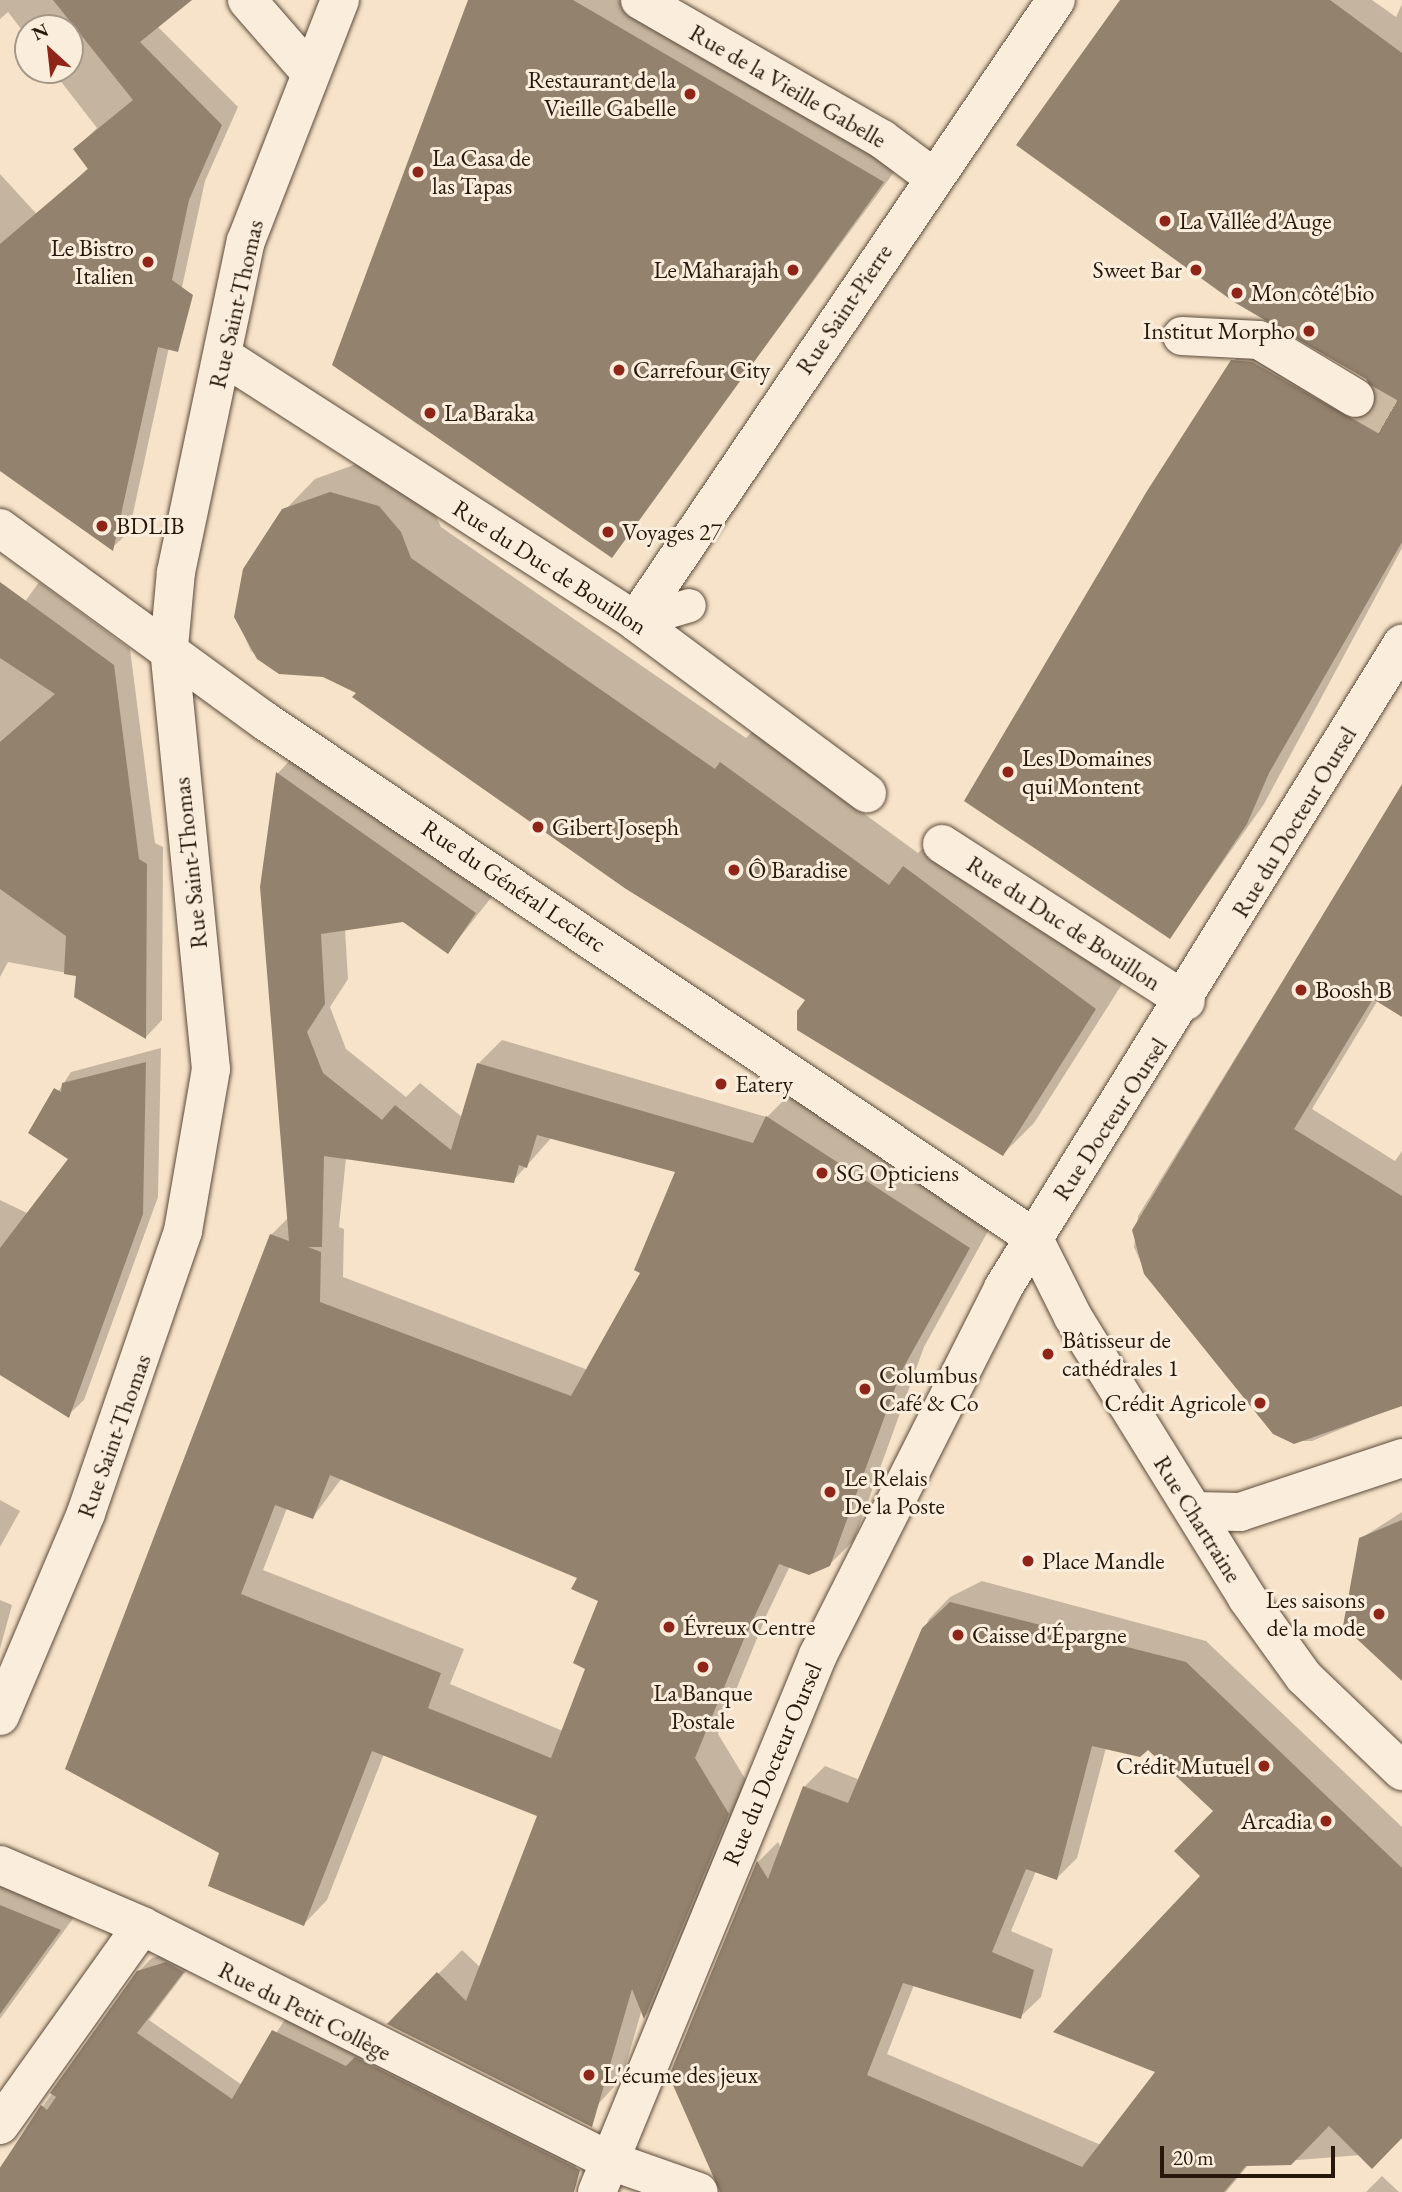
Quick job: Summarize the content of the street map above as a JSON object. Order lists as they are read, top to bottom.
{
  "streets": {
    "street": [
      "Rue de la Vieille Gabelle",
      "Rue Saint-Thomas",
      "Rue Saint-Pierre",
      "Rue du Duc de Bouillon",
      "Rue du Docteur Oursel",
      "Rue du Général Leclerc",
      "Rue Docteur Oursel",
      "Rue Chartraine",
      "Rue du Petit Collège"
    ]
  },
  "crossings": [
    ["Rue de la Vieille Gabelle", "Rue Saint-Pierre"],
    ["Rue Saint-Thomas", "Rue du Duc de Bouillon"],
    ["Rue Saint-Thomas", "Rue du Général Leclerc"],
    ["Rue Saint-Pierre", "Rue du Duc de Bouillon"],
    ["Rue du Duc de Bouillon", "Rue du Docteur Oursel"],
    ["Rue du Duc de Bouillon", "Rue Docteur Oursel"],
    ["Rue du Docteur Oursel", "Rue du Général Leclerc"],
    ["Rue du Docteur Oursel", "Rue Docteur Oursel"],
    ["Rue du Docteur Oursel", "Rue Chartraine"],
    ["Rue du Docteur Oursel", "Rue du Petit Collège"],
    ["Rue du Général Leclerc", "Rue Docteur Oursel"],
    ["Rue du Général Leclerc", "Rue Chartraine"],
    ["Rue Docteur Oursel", "Rue Chartraine"]
  ],
  "places": [
    "Restaurant de la Vieille Gabelle",
    "La Casa de las Tapas",
    "La Vallée d'Auge",
    "Le Bistro Italien",
    "Le Maharajah",
    "Sweet Bar",
    "Mon côté bio",
    "Institut Morpho",
    "Carrefour City",
    "La Baraka",
    "BDLIB",
    "Voyages 27",
    "Les Domaines qui Montent",
    "Gibert Joseph",
    "Ô Baradise",
    "Boosh B",
    "Eatery",
    "SG Opticiens",
    "Bâtisseur de cathédrales 1",
    "Columbus Café & Co",
    "Crédit Agricole",
    "Le Relais De la Poste",
    "Place Mandle",
    "Les saisons de la mode",
    "Évreux Centre",
    "Caisse d'Épargne",
    "La Banque Postale",
    "Crédit Mutuel",
    "Arcadia",
    "L'écume des jeux"
  ],
  "scale_bar": "20 m",
  "north": "top left"
}
